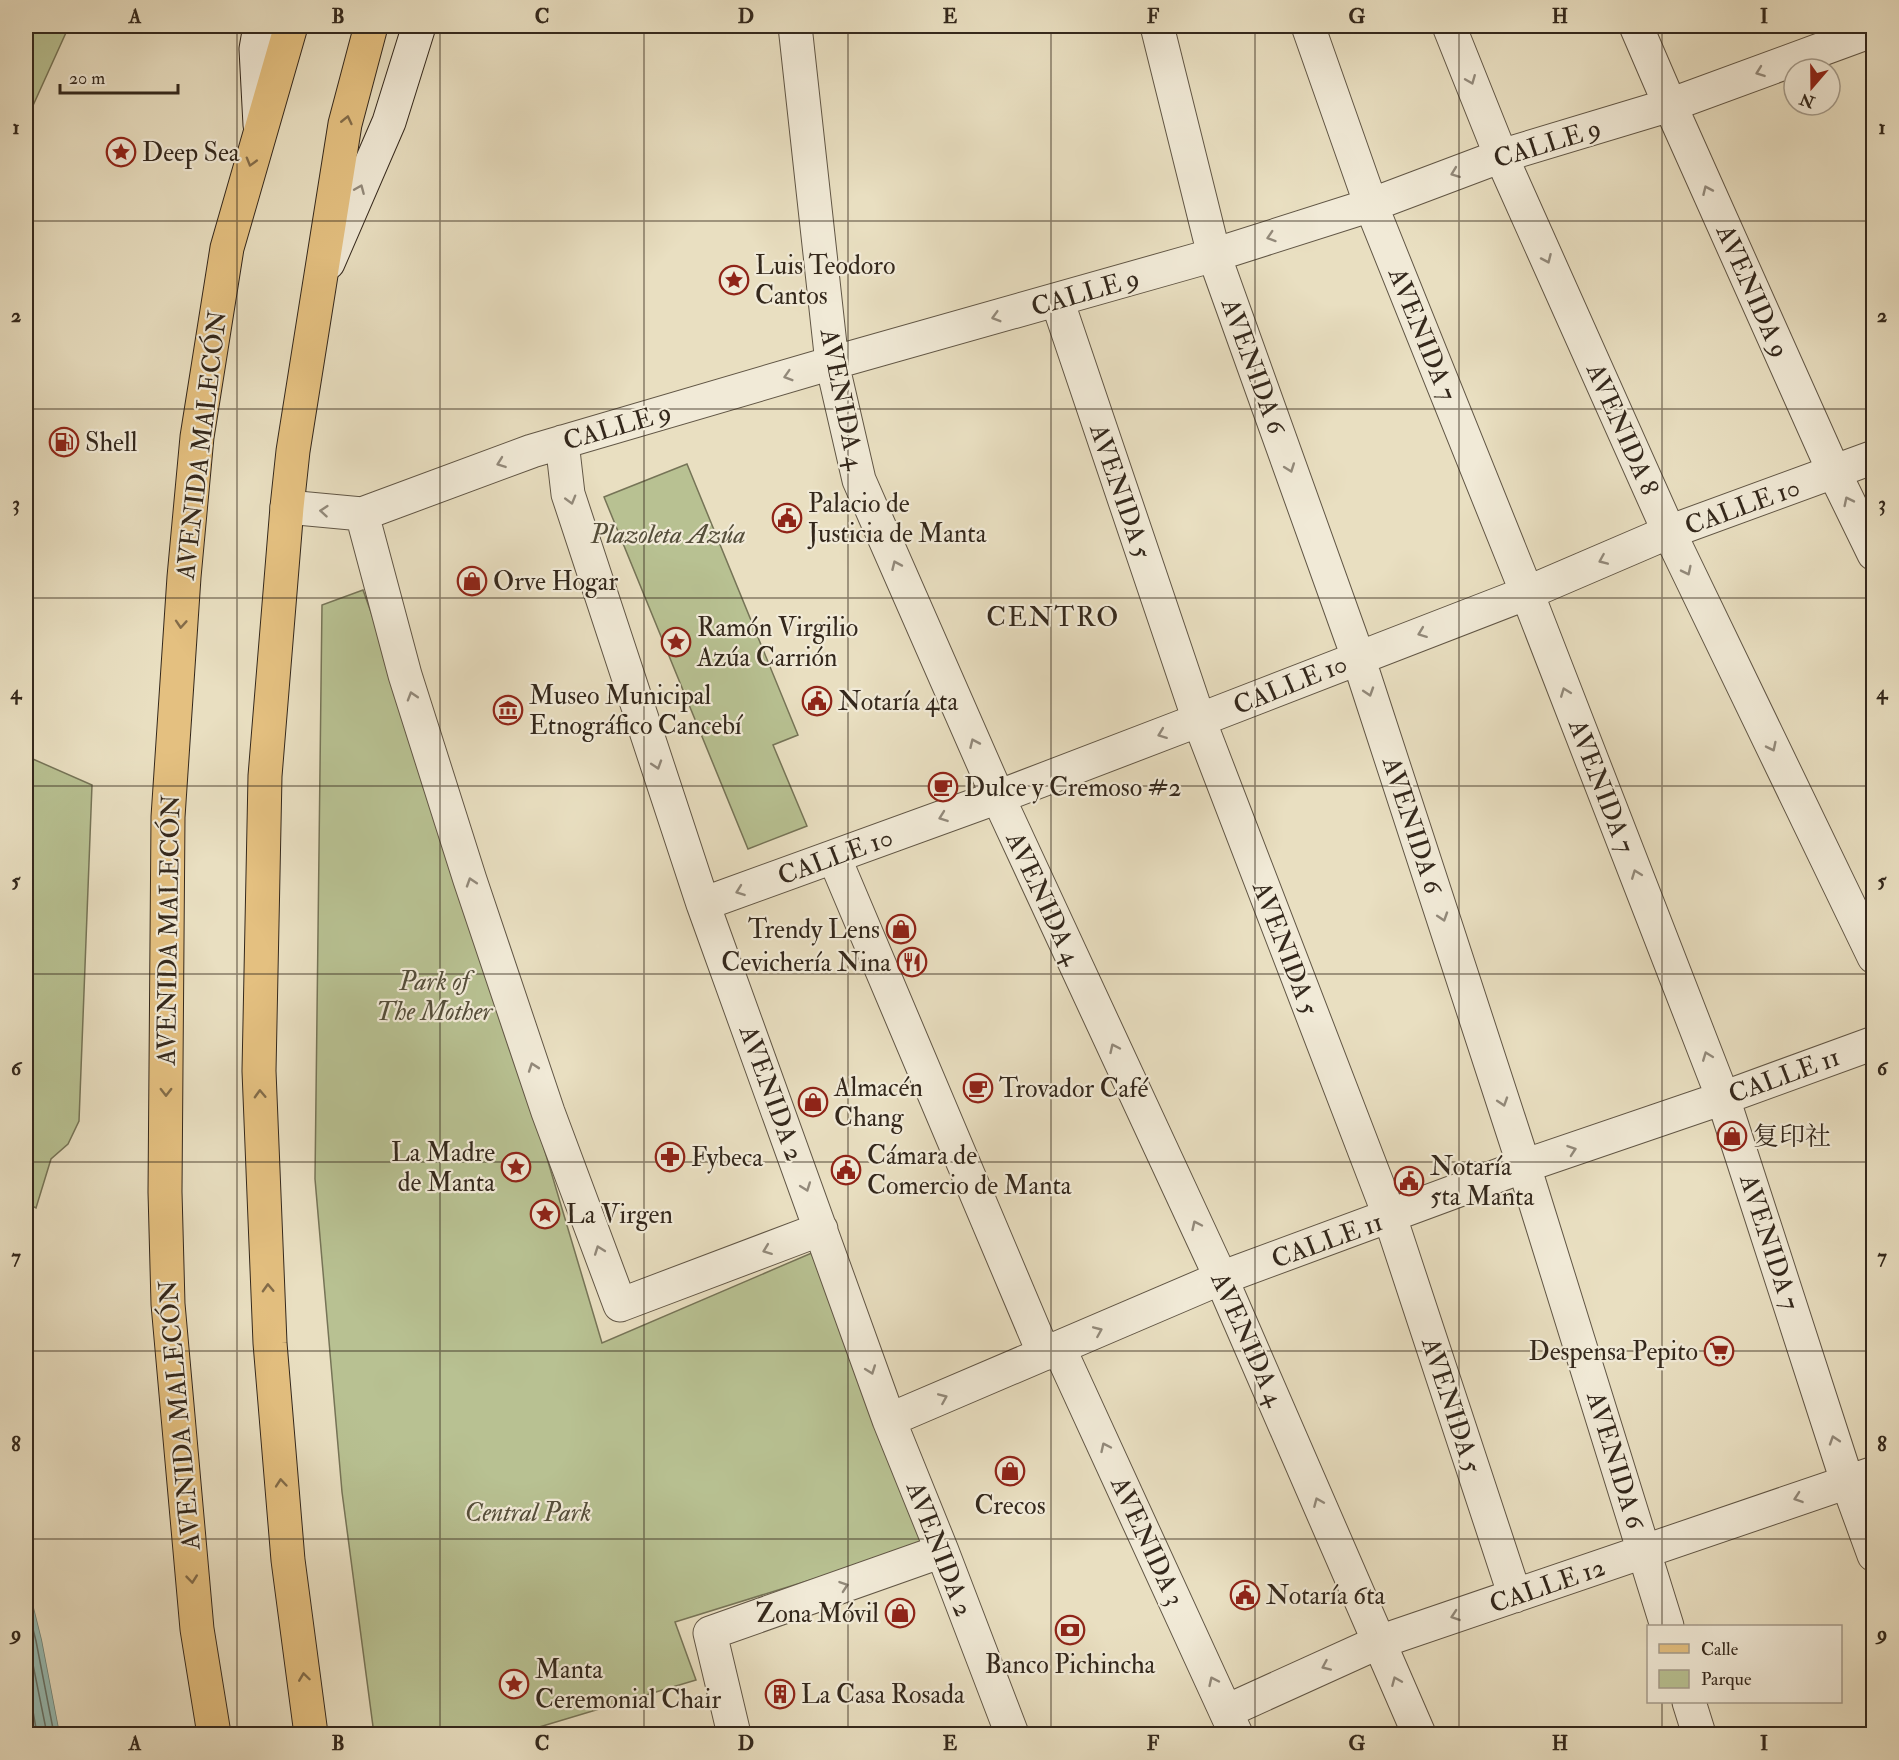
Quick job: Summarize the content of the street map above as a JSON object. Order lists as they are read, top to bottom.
{
  "streets": {
    "main road": ["AVENIDA MALECÓN"],
    "street": [
      "CALLE 9",
      "AVENIDA 9",
      "AVENIDA 7",
      "AVENIDA 6",
      "AVENIDA 4",
      "AVENIDA 8",
      "AVENIDA 5",
      "CALLE 10",
      "CALLE 11",
      "AVENIDA 2",
      "AVENIDA 3",
      "CALLE 12"
    ]
  },
  "crossings": [
    ["CALLE 9", "AVENIDA 9"],
    ["CALLE 9", "AVENIDA 7"],
    ["CALLE 9", "AVENIDA 6"],
    ["CALLE 9", "AVENIDA 4"],
    ["CALLE 9", "AVENIDA 8"],
    ["CALLE 9", "AVENIDA 5"],
    ["CALLE 9", "AVENIDA 2"],
    ["AVENIDA 9", "CALLE 10"],
    ["AVENIDA 7", "CALLE 10"],
    ["AVENIDA 7", "CALLE 11"],
    ["AVENIDA 7", "CALLE 12"],
    ["AVENIDA 6", "CALLE 10"],
    ["AVENIDA 6", "CALLE 11"],
    ["AVENIDA 6", "CALLE 12"],
    ["AVENIDA 4", "CALLE 10"],
    ["AVENIDA 4", "CALLE 11"],
    ["AVENIDA 4", "CALLE 12"],
    ["AVENIDA 8", "CALLE 10"],
    ["AVENIDA 5", "CALLE 10"],
    ["AVENIDA 5", "CALLE 11"],
    ["AVENIDA 5", "CALLE 12"],
    ["CALLE 10", "AVENIDA 2"],
    ["CALLE 10", "AVENIDA 3"],
    ["CALLE 11", "AVENIDA 2"],
    ["CALLE 11", "AVENIDA 3"],
    ["AVENIDA 3", "CALLE 12"]
  ],
  "one_way": [
    "CALLE 9",
    "AVENIDA 9",
    "AVENIDA 7",
    "AVENIDA 6",
    "AVENIDA 4",
    "AVENIDA 8",
    "AVENIDA MALECÓN",
    "CALLE 10",
    "CALLE 11",
    "AVENIDA 2",
    "AVENIDA 3",
    "CALLE 12"
  ],
  "districts": ["CENTRO"],
  "parks": ["Plazoleta Azúa", "Park of The Mother", "Central Park"],
  "places": {
    "place": [
      "Deep Sea",
      "Luis Teodoro Cantos",
      "Ramón Virgilio Azúa Carrión",
      "La Madre de Manta",
      "La Virgen",
      "Manta Ceremonial Chair"
    ],
    "fuel station": ["Shell"],
    "public building": [
      "Palacio de Justicia de Manta",
      "Notaría 4ta",
      "Cámara de Comercio de Manta",
      "Notaría 5ta Manta",
      "Notaría 6ta"
    ],
    "shop": [
      "Orve Hogar",
      "Trendy Lens",
      "Almacén Chang",
      "复印社",
      "Crecos",
      "Zona Móvil"
    ],
    "museum": ["Museo Municipal Etnográfico Cancebí"],
    "cafe": ["Dulce y Cremoso #2", "Trovador Café"],
    "restaurant": ["Cevichería Nina"],
    "pharmacy": ["Fybeca"],
    "supermarket": ["Despensa Pepito"],
    "bank": ["Banco Pichincha"],
    "building": ["La Casa Rosada"]
  },
  "legend": ["Calle", "Parque"],
  "scale_bar": "20 m",
  "north": "bottom",
  "grid": {
    "columns": [
      "A",
      "B",
      "C",
      "D",
      "E",
      "F",
      "G",
      "H",
      "I"
    ],
    "rows": [
      "1",
      "2",
      "3",
      "4",
      "5",
      "6",
      "7",
      "8",
      "9"
    ]
  }
}
